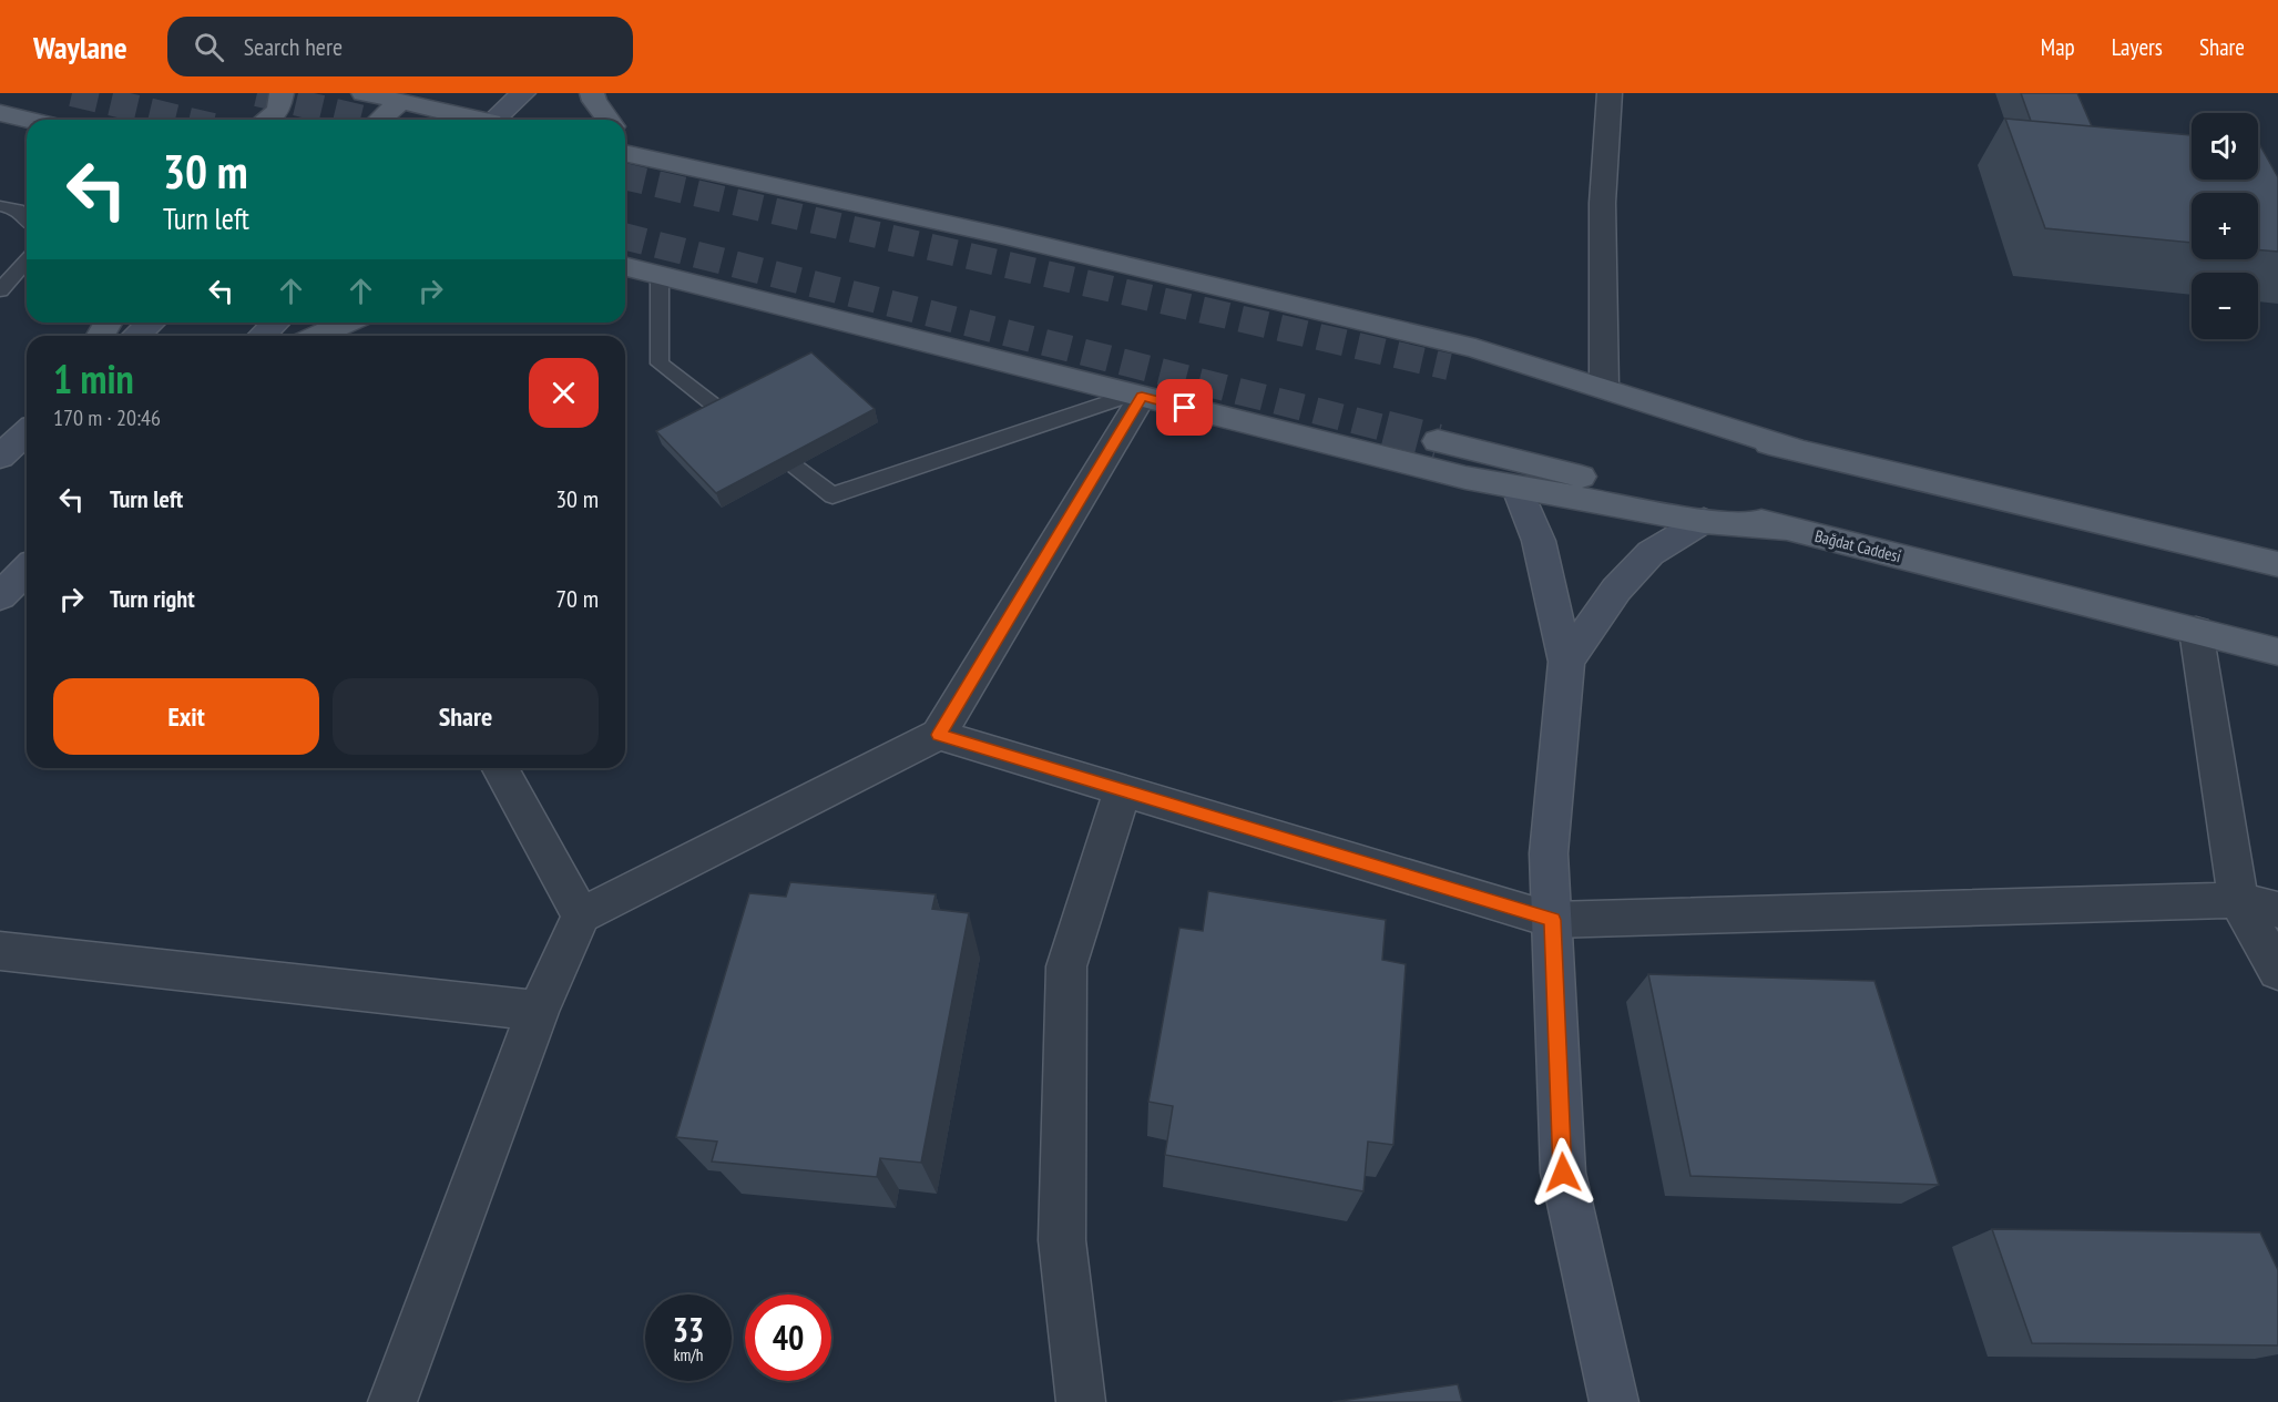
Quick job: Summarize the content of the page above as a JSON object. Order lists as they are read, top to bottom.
{
  "streets": {
    "main road": ["Bağdat Caddesi"]
  },
  "page": {
    "header": "Waylane",
    "search": "Search here",
    "nav": ["Map", "Layers", "Share"],
    "map_buttons": ["+", "−"],
    "turn": ["30 m", "Turn left"],
    "heading": ["1 min", "170 m · 20:46"],
    "list": [
      {
        "name": "Turn left",
        "value": "30 m"
      },
      {
        "name": "Turn right",
        "value": "70 m"
      }
    ],
    "buttons": ["Exit", "Share"],
    "speed": "33 km/h",
    "limit": "40"
  }
}
